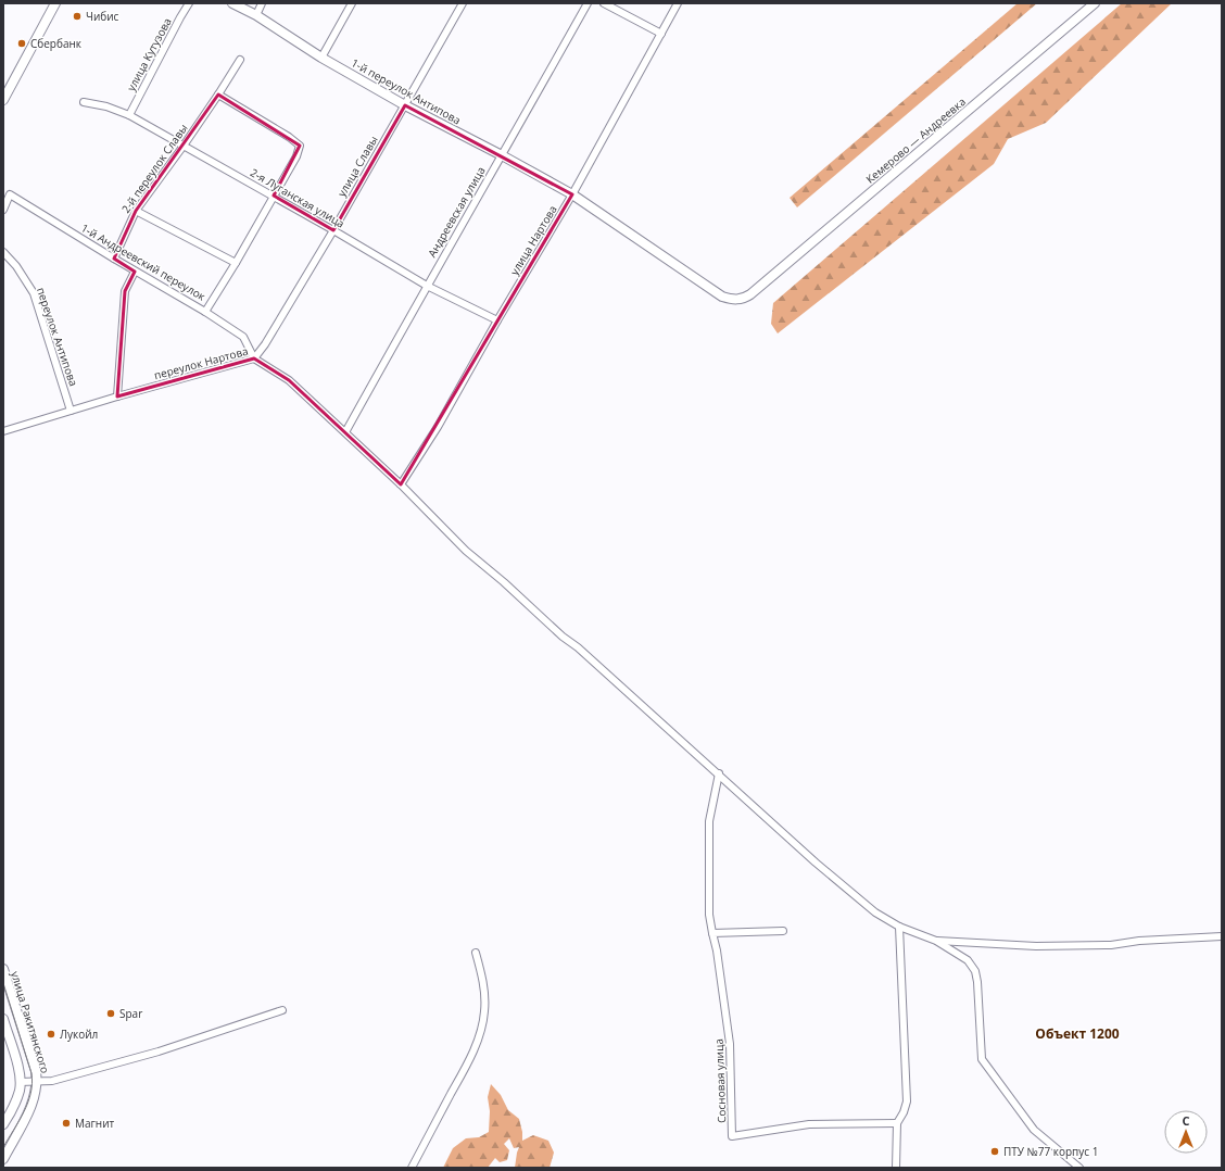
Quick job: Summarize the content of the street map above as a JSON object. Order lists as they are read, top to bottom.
{
  "streets": {
    "main road": ["1-й переулок Антипова", "Кемерово — Андреевка", "улица Ракитянского"],
    "street": [
      "улица Кутузова",
      "улица Славы",
      "2-й переулок Славы",
      "2-я Луганская улица",
      "Андреевская улица",
      "улица Нартова",
      "1-й Андреевский переулок",
      "переулок Антипова",
      "переулок Нартова",
      "Сосновая улица"
    ]
  },
  "crossings": [
    ["улица Кутузова", "2-я Луганская улица"],
    ["1-й переулок Антипова", "Кемерово — Андреевка"],
    ["1-й переулок Антипова", "улица Славы"],
    ["1-й переулок Антипова", "Андреевская улица"],
    ["1-й переулок Антипова", "улица Нартова"],
    ["улица Славы", "2-я Луганская улица"],
    ["улица Славы", "1-й Андреевский переулок"],
    ["улица Славы", "переулок Нартова"],
    ["2-й переулок Славы", "2-я Луганская улица"],
    ["2-й переулок Славы", "1-й Андреевский переулок"],
    ["2-я Луганская улица", "Андреевская улица"],
    ["2-я Луганская улица", "улица Нартова"],
    ["Андреевская улица", "переулок Нартова"],
    ["улица Нартова", "переулок Нартова"],
    ["1-й Андреевский переулок", "переулок Нартова"],
    ["переулок Антипова", "переулок Нартова"]
  ],
  "districts": ["Объект 1200"],
  "places": [
    "Чибис",
    "Сбербанк",
    "Spar",
    "Лукойл",
    "Магнит",
    "ПТУ №77 корпус 1"
  ],
  "north": "top"
}
